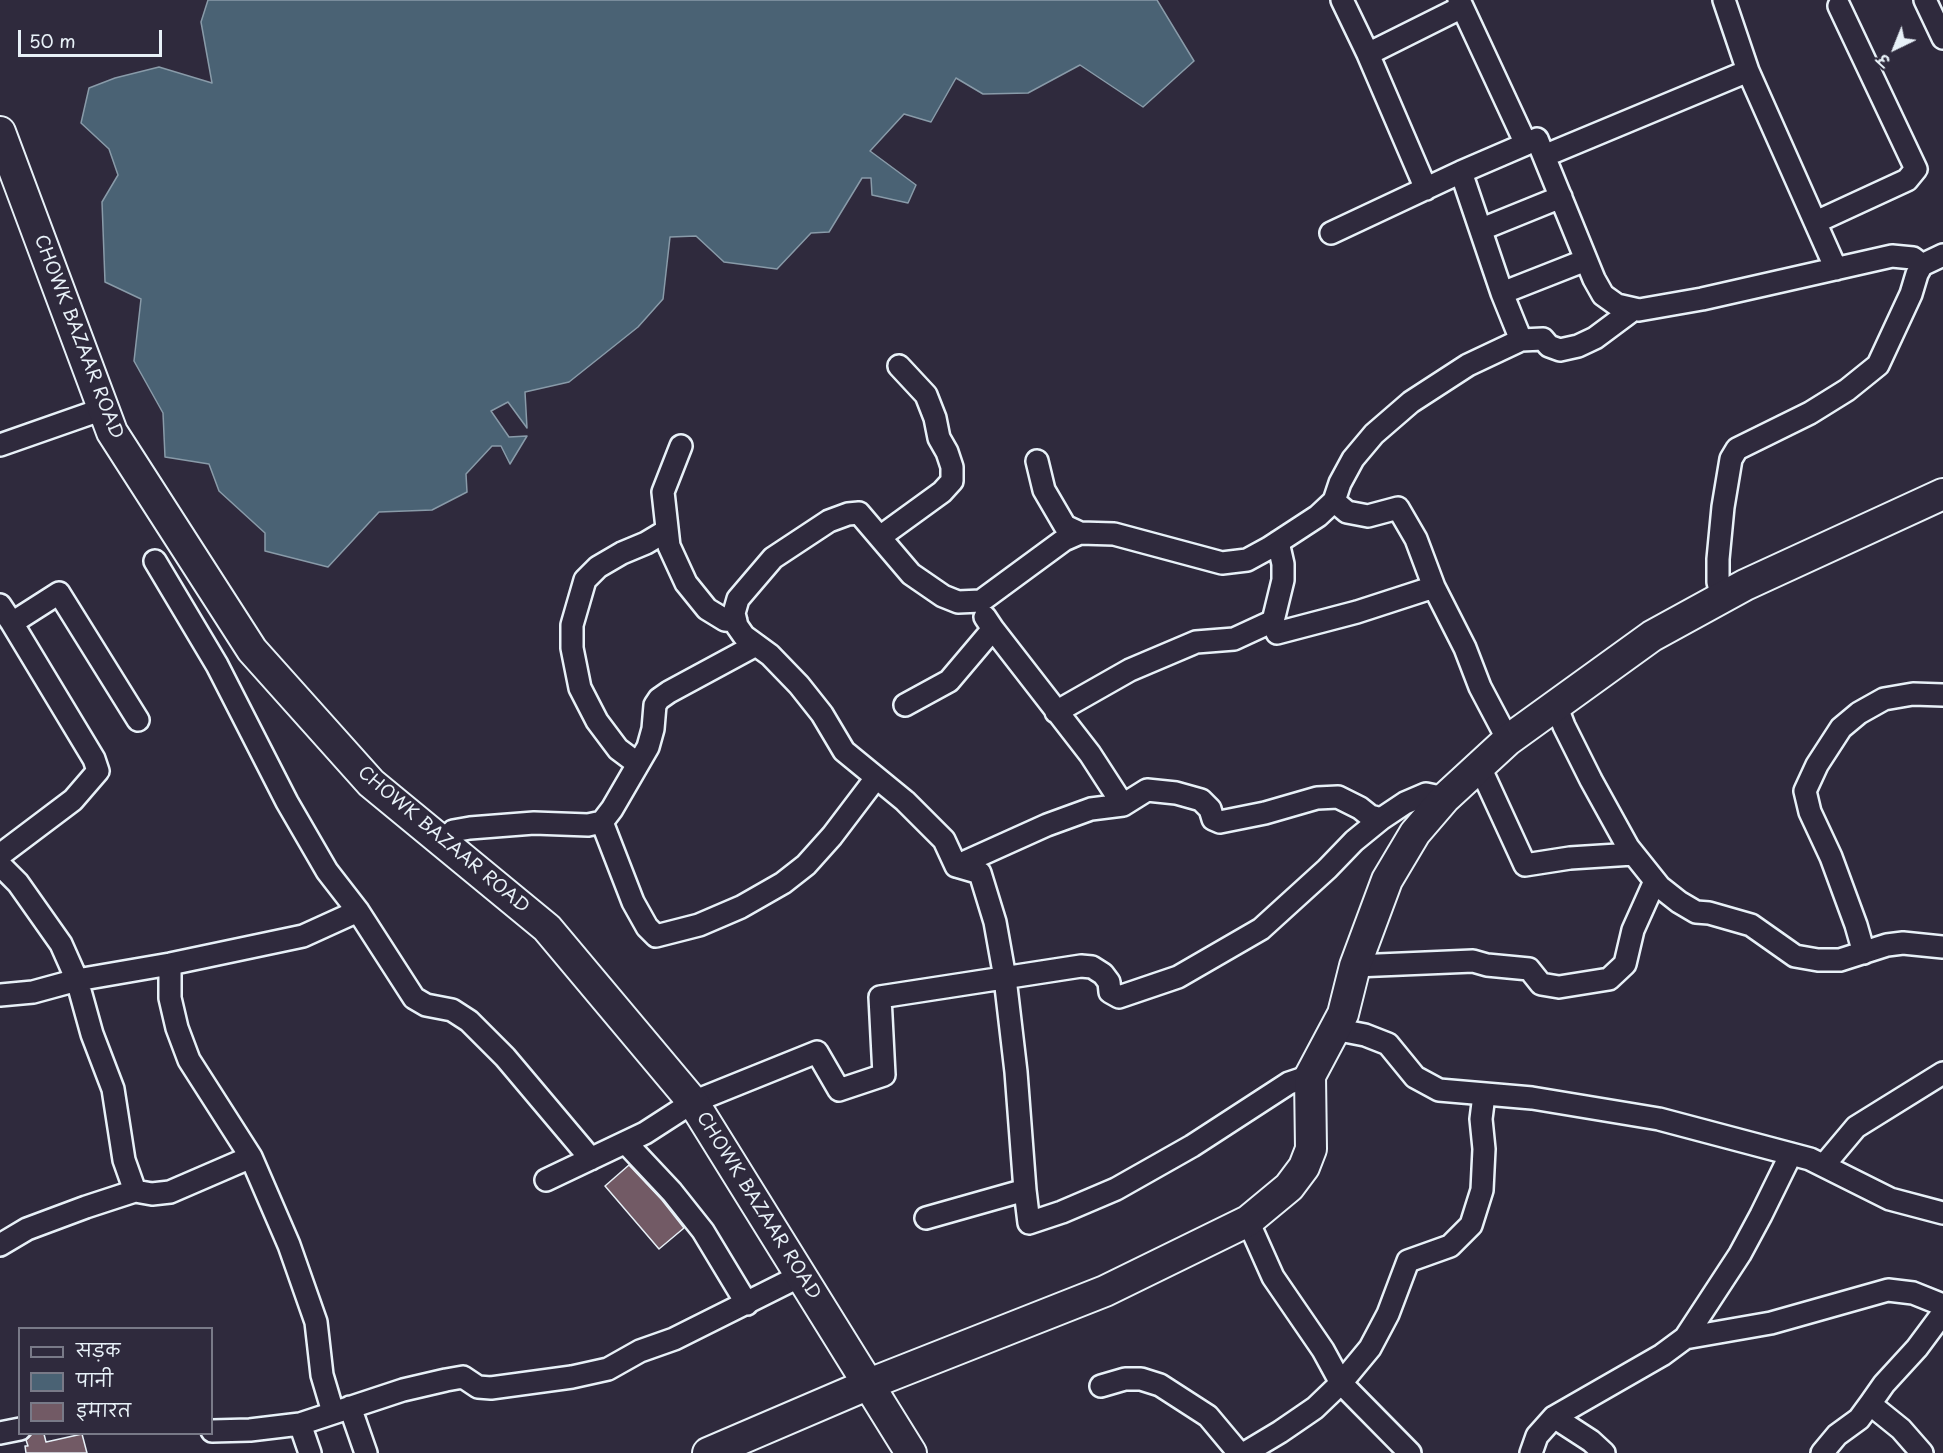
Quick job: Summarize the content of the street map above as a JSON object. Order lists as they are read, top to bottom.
{
  "streets": {
    "street": ["CHOWK BAZAAR ROAD"]
  },
  "legend": ["सड़क", "पानी", "इमारत"],
  "scale_bar": "50 m",
  "north": "bottom left"
}
